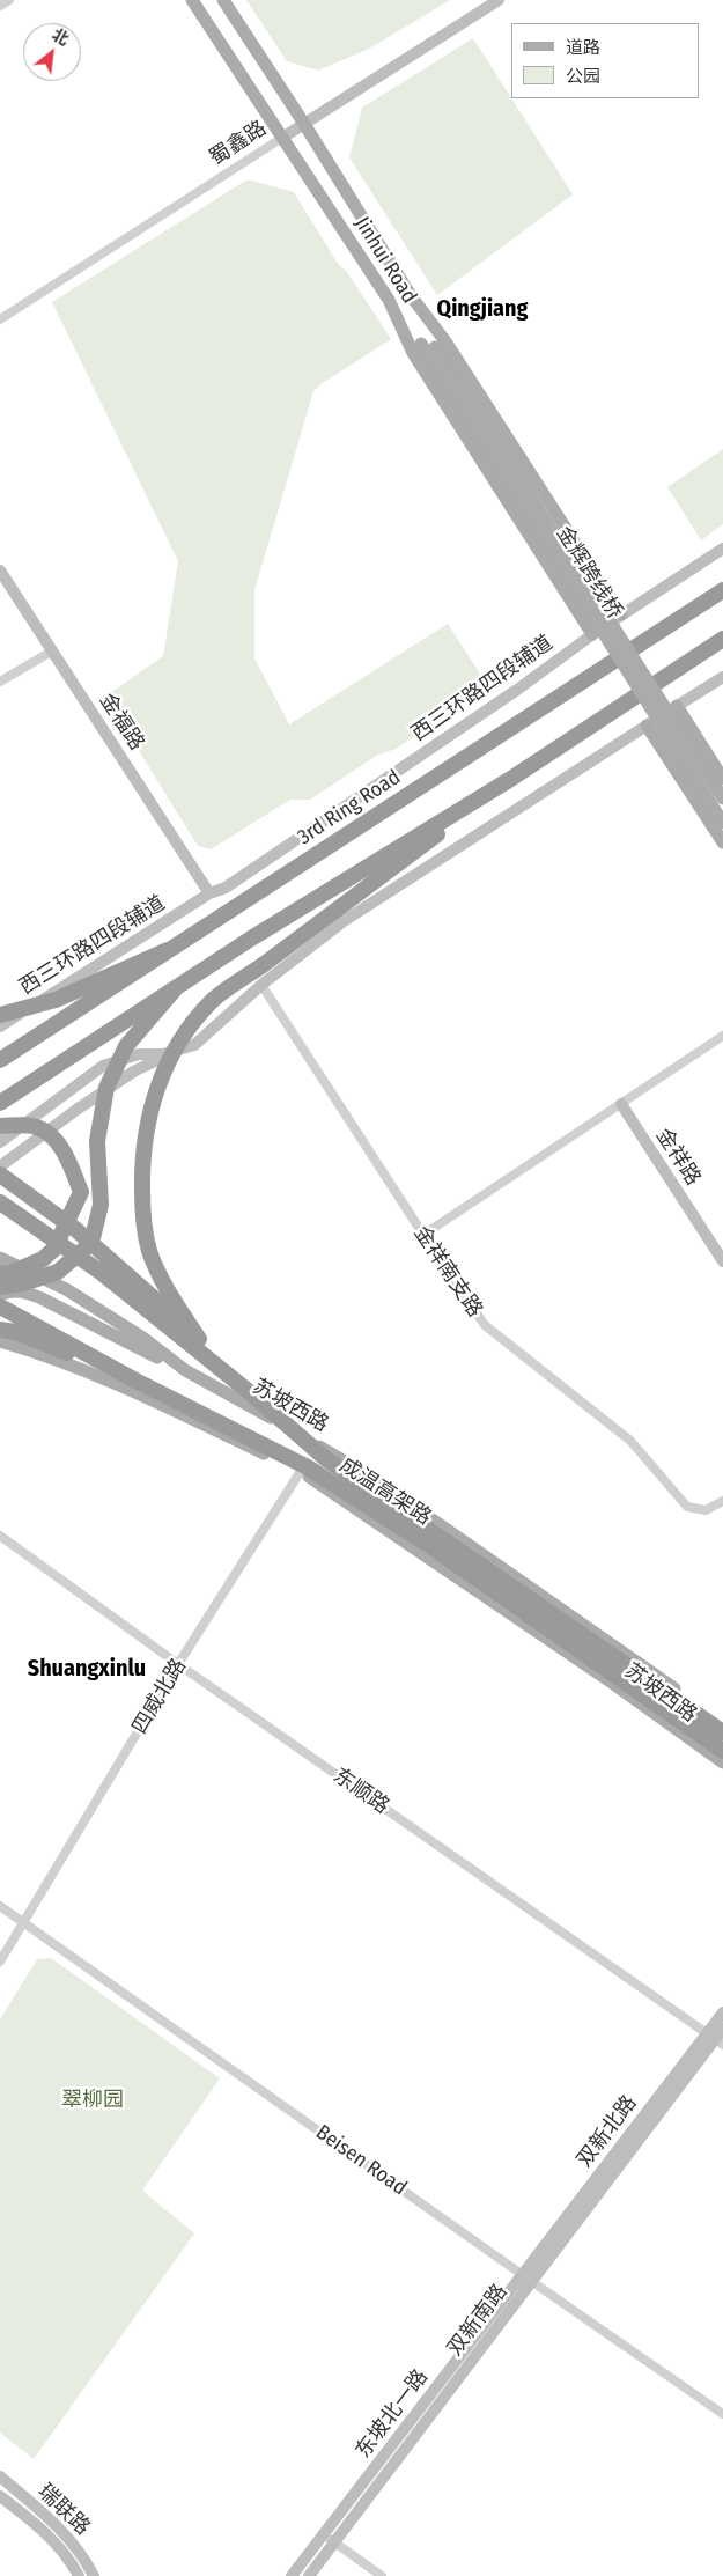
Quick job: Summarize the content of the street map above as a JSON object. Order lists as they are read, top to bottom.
{
  "streets": {
    "highway": ["3rd Ring Road", "成温高架路"],
    "main road": [
      "蜀鑫路",
      "Jinhui Road",
      "金辉跨线桥",
      "西三环路四段辅道",
      "金福路",
      "金祥路",
      "苏坡西路",
      "双新北路",
      "双新南路",
      "东坡北一路",
      "瑞联路"
    ],
    "street": [
      "金祥南支路",
      "四威北路",
      "东顺路",
      "Beisen Road"
    ]
  },
  "crossings": [
    ["蜀鑫路", "Jinhui Road"],
    ["Jinhui Road", "金辉跨线桥"],
    ["Jinhui Road", "西三环路四段辅道"],
    ["西三环路四段辅道", "金福路"],
    ["苏坡西路", "四威北路"],
    ["四威北路", "东顺路"],
    ["四威北路", "Beisen Road"],
    ["东顺路", "双新北路"],
    ["双新北路", "Beisen Road"],
    ["双新北路", "双新南路"],
    ["双新北路", "东坡北一路"],
    ["Beisen Road", "双新南路"],
    ["Beisen Road", "东坡北一路"],
    ["双新南路", "东坡北一路"]
  ],
  "districts": ["Qingjiang", "Shuangxinlu"],
  "parks": ["翠柳园"],
  "legend": ["道路", "公园"],
  "north": "top right"
}
